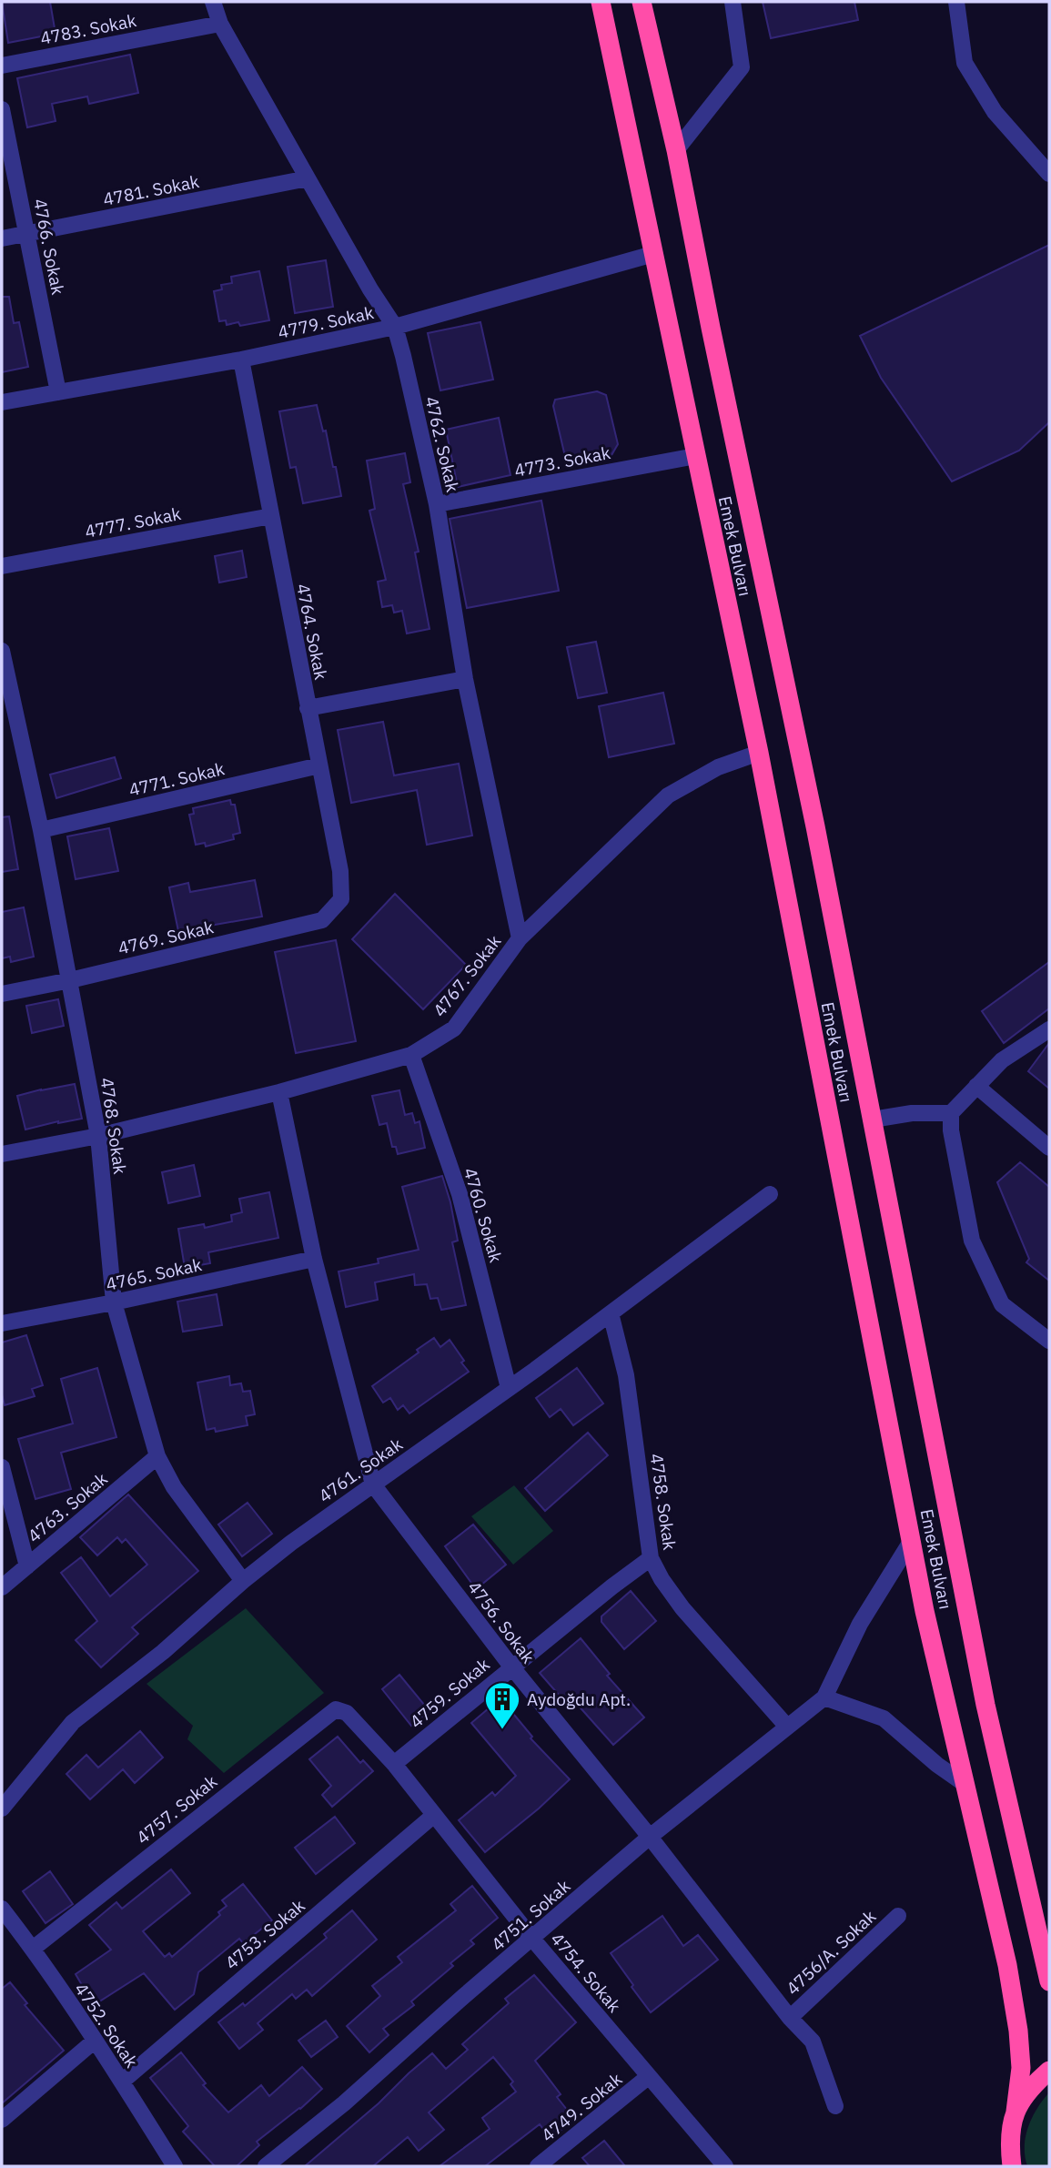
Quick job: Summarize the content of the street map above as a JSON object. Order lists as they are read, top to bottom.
{
  "streets": {
    "highway": ["Emek Bulvarı"],
    "street": [
      "4783. Sokak",
      "4781. Sokak",
      "4766. Sokak",
      "4779. Sokak",
      "4762. Sokak",
      "4773. Sokak",
      "4777. Sokak",
      "4764. Sokak",
      "4771. Sokak",
      "4769. Sokak",
      "4767. Sokak",
      "4768. Sokak",
      "4760. Sokak",
      "4765. Sokak",
      "4761. Sokak",
      "4758. Sokak",
      "4763. Sokak",
      "4756. Sokak",
      "4759. Sokak",
      "4757. Sokak",
      "4751. Sokak",
      "4753. Sokak",
      "4756/A. Sokak",
      "4754. Sokak",
      "4752. Sokak",
      "4749. Sokak"
    ]
  },
  "crossings": [
    ["4783. Sokak", "4762. Sokak"],
    ["4781. Sokak", "4766. Sokak"],
    ["4781. Sokak", "4762. Sokak"],
    ["4766. Sokak", "4779. Sokak"],
    ["4779. Sokak", "4762. Sokak"],
    ["4779. Sokak", "Emek Bulvarı"],
    ["4779. Sokak", "4764. Sokak"],
    ["4762. Sokak", "4773. Sokak"],
    ["4762. Sokak", "4767. Sokak"],
    ["4773. Sokak", "Emek Bulvarı"],
    ["4777. Sokak", "4764. Sokak"],
    ["Emek Bulvarı", "4767. Sokak"],
    ["4764. Sokak", "4771. Sokak"],
    ["4764. Sokak", "4769. Sokak"],
    ["4771. Sokak", "4768. Sokak"],
    ["4769. Sokak", "4768. Sokak"],
    ["4767. Sokak", "4768. Sokak"],
    ["4767. Sokak", "4760. Sokak"],
    ["4767. Sokak", "4756. Sokak"],
    ["4768. Sokak", "4765. Sokak"],
    ["4768. Sokak", "4761. Sokak"],
    ["4768. Sokak", "4763. Sokak"],
    ["4760. Sokak", "4761. Sokak"],
    ["4765. Sokak", "4756. Sokak"],
    ["4761. Sokak", "4758. Sokak"],
    ["4761. Sokak", "4756. Sokak"],
    ["4758. Sokak", "4759. Sokak"],
    ["4758. Sokak", "4751. Sokak"],
    ["4756. Sokak", "4759. Sokak"],
    ["4756. Sokak", "4751. Sokak"],
    ["4756. Sokak", "4756/A. Sokak"],
    ["4759. Sokak", "4754. Sokak"],
    ["4757. Sokak", "4754. Sokak"],
    ["4757. Sokak", "4752. Sokak"],
    ["4751. Sokak", "4754. Sokak"],
    ["4753. Sokak", "4754. Sokak"],
    ["4753. Sokak", "4752. Sokak"],
    ["4754. Sokak", "4749. Sokak"]
  ],
  "places": {
    "building": ["Aydoğdu Apt."]
  }
}
